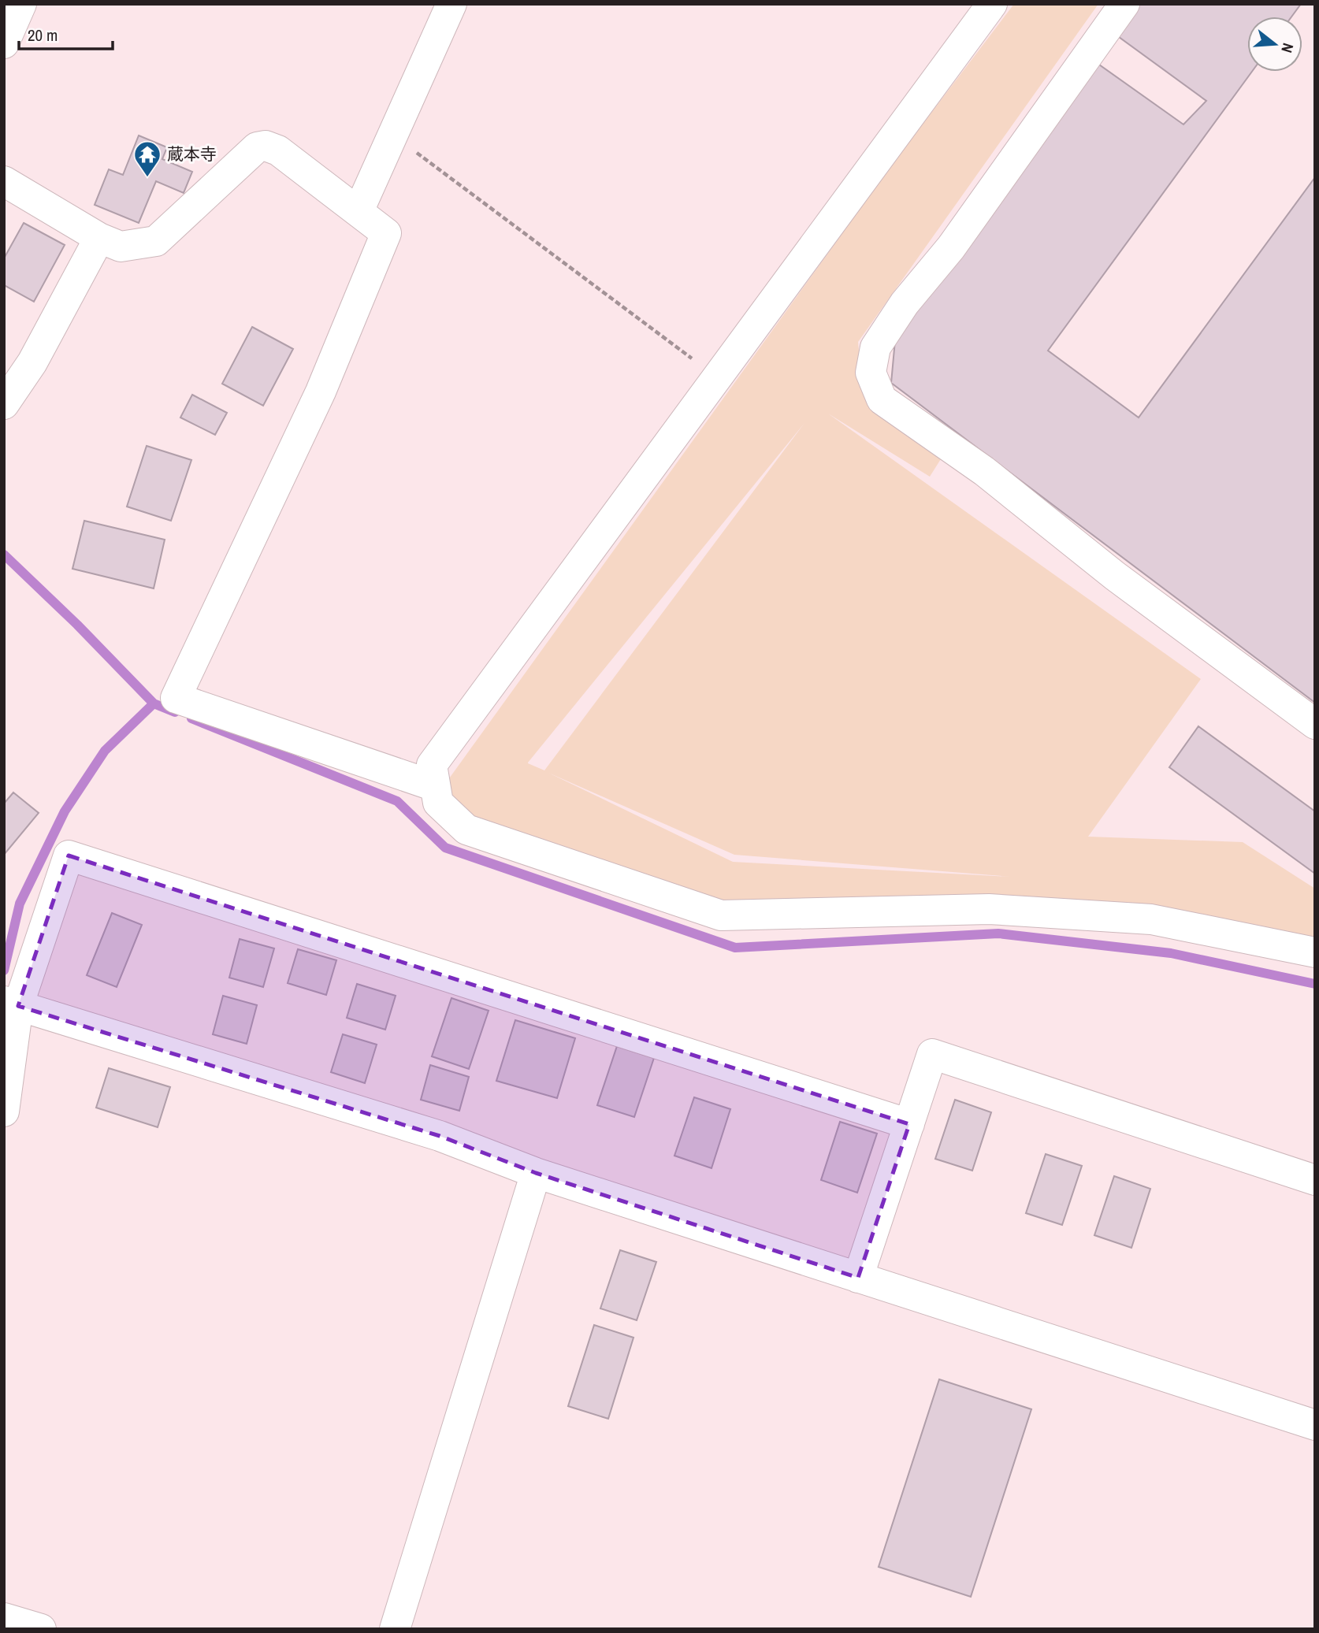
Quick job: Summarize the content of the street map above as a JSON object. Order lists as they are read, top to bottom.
{
  "places": {
    "temple": ["蔵本寺"]
  },
  "scale_bar": "20 m",
  "north": "right"
}
